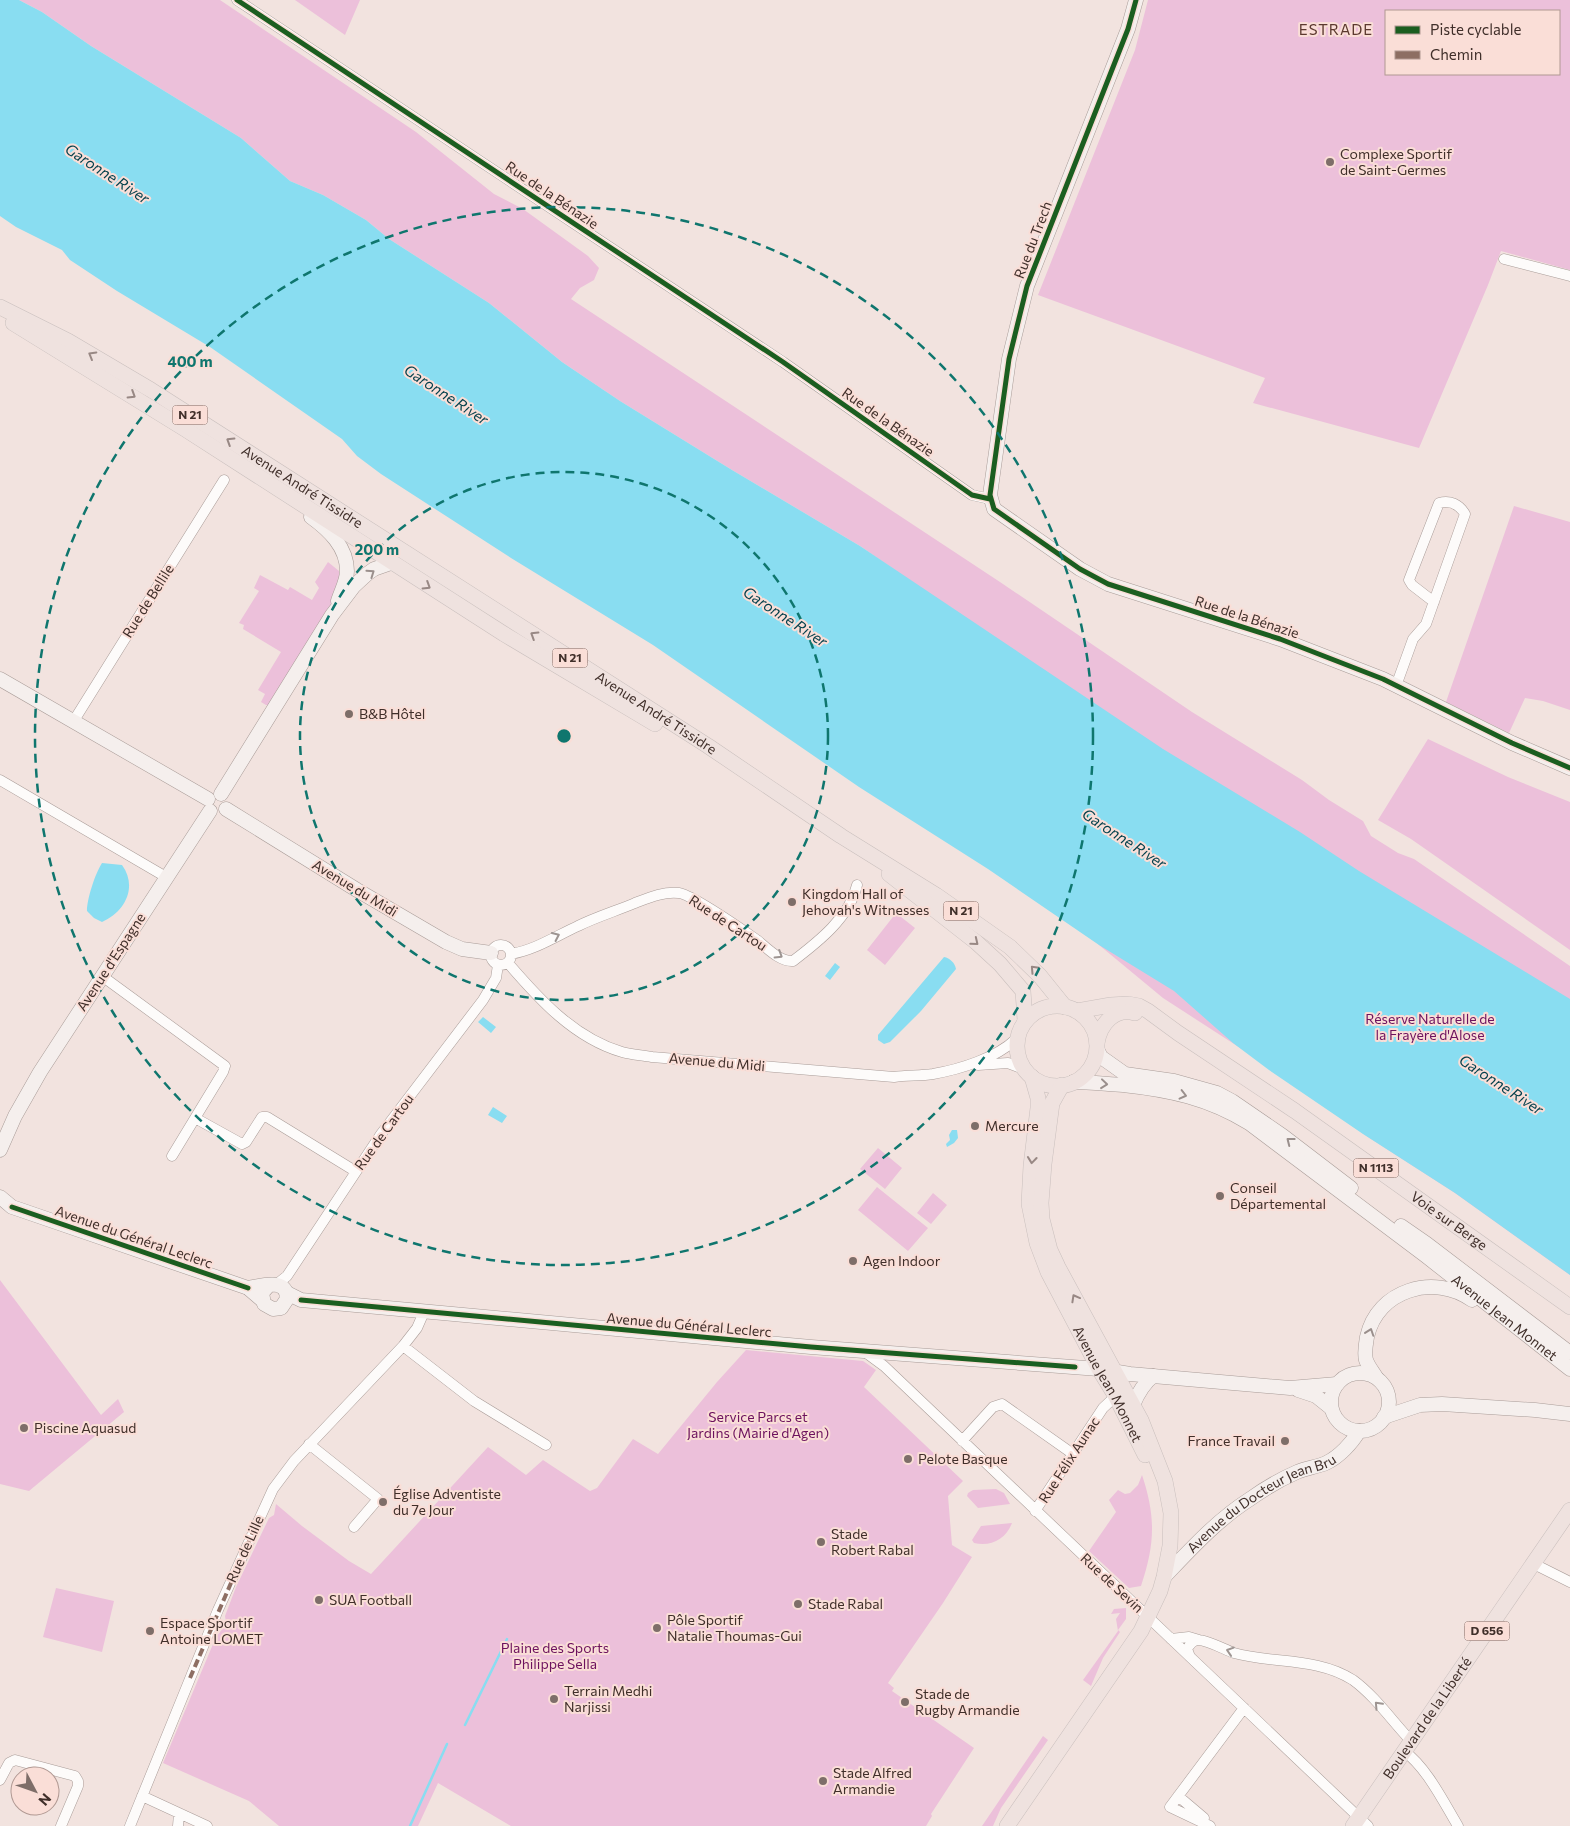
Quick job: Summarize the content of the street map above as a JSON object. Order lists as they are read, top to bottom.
{
  "streets": {
    "main road": [
      "N 21",
      "Avenue André Tissidre",
      "N 1113",
      "Voie sur Berge",
      "Avenue Jean Monnet",
      "D 656",
      "Boulevard de la Liberté"
    ],
    "street": [
      "Rue de la Bénazie",
      "Rue du Trech",
      "Rue de Bellile",
      "Avenue du Midi",
      "Rue de Cartou",
      "Avenue d'Espagne",
      "Avenue du Général Leclerc",
      "Rue Félix Aunac",
      "Avenue du Docteur Jean Bru",
      "Rue de Lille",
      "Rue de Sevin"
    ]
  },
  "crossings": [
    ["Rue de la Bénazie", "Rue du Trech"],
    ["Avenue André Tissidre", "Avenue du Midi"],
    ["Avenue André Tissidre", "N 1113"],
    ["Avenue André Tissidre", "Avenue Jean Monnet"],
    ["Avenue du Midi", "Rue de Cartou"],
    ["Avenue du Midi", "Avenue d'Espagne"],
    ["Avenue du Midi", "N 1113"],
    ["Avenue du Midi", "Avenue Jean Monnet"],
    ["Rue de Cartou", "Avenue du Général Leclerc"],
    ["N 1113", "Voie sur Berge"],
    ["N 1113", "Avenue Jean Monnet"],
    ["Avenue du Général Leclerc", "Avenue Jean Monnet"],
    ["Avenue du Général Leclerc", "Avenue du Docteur Jean Bru"],
    ["Avenue du Général Leclerc", "Rue de Lille"],
    ["Avenue du Général Leclerc", "Rue de Sevin"],
    ["Avenue Jean Monnet", "Rue Félix Aunac"],
    ["Avenue Jean Monnet", "Avenue du Docteur Jean Bru"],
    ["Avenue Jean Monnet", "Rue de Sevin"],
    ["Rue Félix Aunac", "Rue de Sevin"],
    ["Rue de Sevin", "Boulevard de la Liberté"]
  ],
  "one_way": ["Rue de Cartou"],
  "districts": ["ESTRADE"],
  "water": ["Garonne River"],
  "parks": ["Réserve Naturelle de la Frayère d'Alose", "Service Parcs et Jardins (Mairie d'Agen)", "Plaine des Sports Philippe Sella"],
  "places": [
    "Complexe Sportif de Saint-Germes",
    "B&B Hôtel",
    "Kingdom Hall of Jehovah's Witnesses",
    "Mercure",
    "Conseil Départemental",
    "Agen Indoor",
    "Piscine Aquasud",
    "France Travail",
    "Pelote Basque",
    "Église Adventiste du 7e Jour",
    "Stade Robert Rabal",
    "SUA Football",
    "Stade Rabal",
    "Pôle Sportif Natalie Thoumas-Gui",
    "Espace Sportif Antoine LOMET",
    "Terrain Medhi Narjissi",
    "Stade de Rugby Armandie",
    "Stade Alfred Armandie"
  ],
  "legend": ["Piste cyclable", "Chemin"],
  "north": "bottom right",
  "rings": ["400 m", "200 m"]
}
